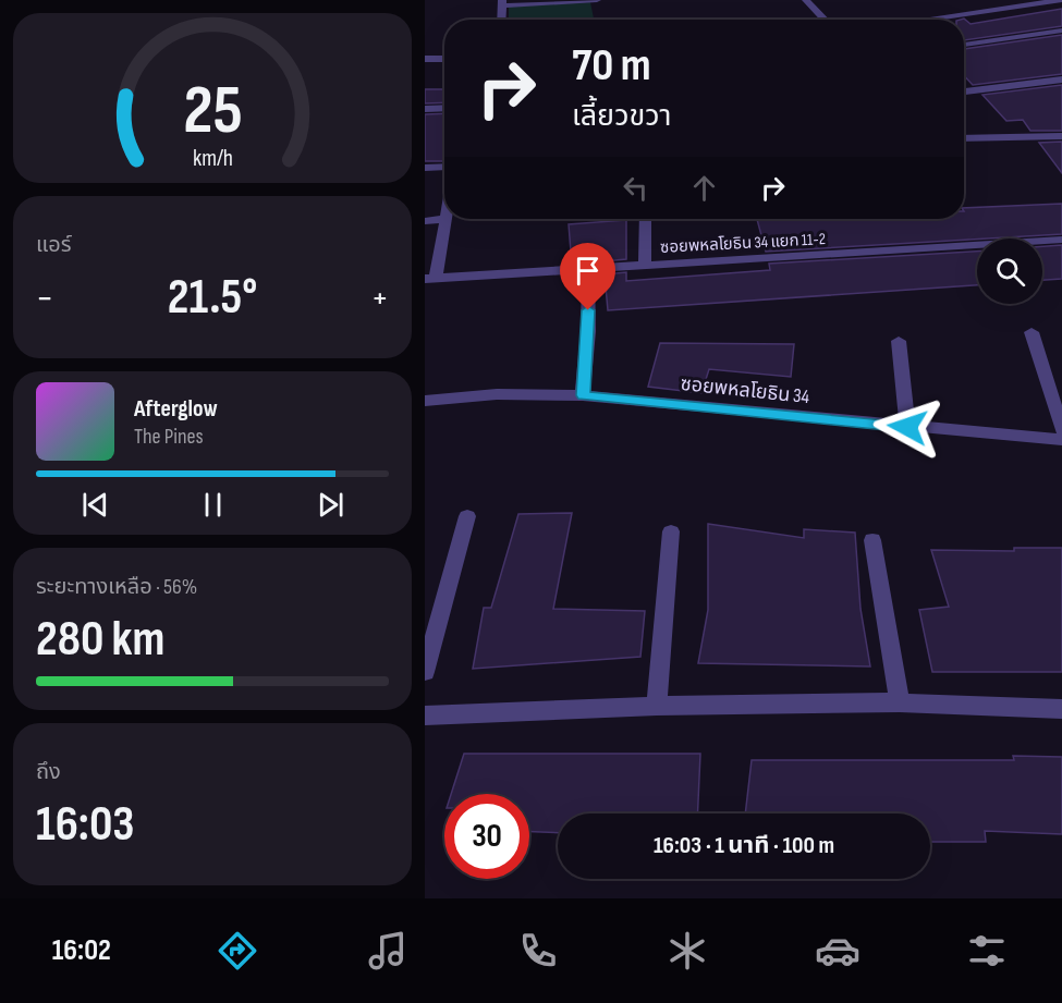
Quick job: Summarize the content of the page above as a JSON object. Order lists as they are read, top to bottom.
{
  "streets": {
    "street": ["ซอยพหลโยธิน 34 แยก 11-2", "ซอยพหลโยธิน 34"]
  },
  "page": {
    "turn": ["70 m", "เลี้ยวขวา"],
    "tile": [
      "แอร์",
      ["ระยะทางเหลือ · 56%", "280 km"],
      ["ถึง", "16:03"]
    ],
    "heat": ["−", "21.5°", "+"],
    "song": ["Afterglow", "The Pines"],
    "limit": "30",
    "trip": "16:03 · 1 นาที · 100 m",
    "tabs": "16:02",
    "gauge": ["25", "km/h"]
  }
}
